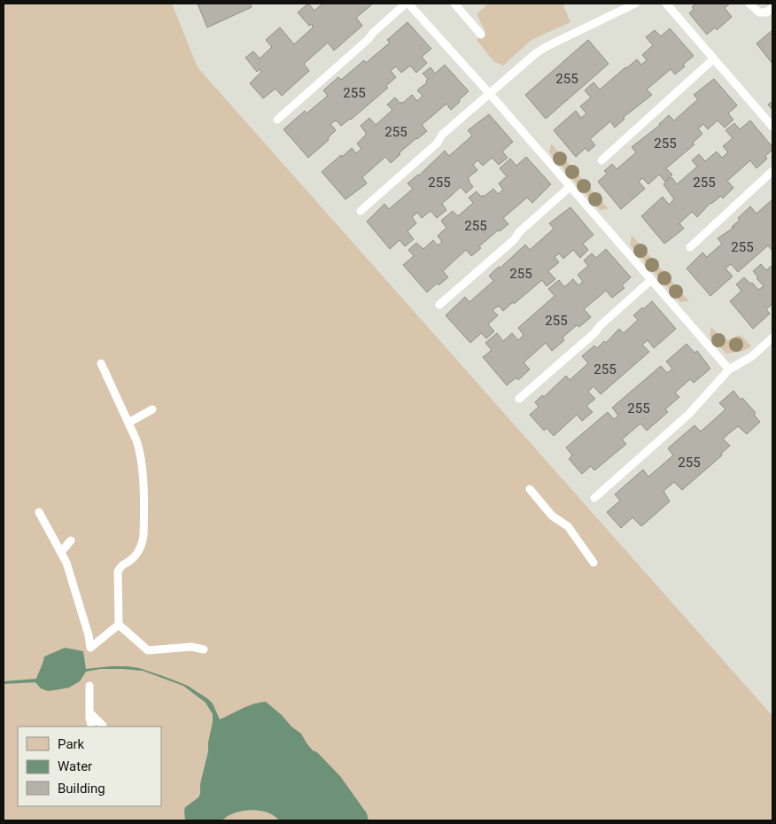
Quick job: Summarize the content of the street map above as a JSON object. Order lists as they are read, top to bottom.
{
  "house_numbers": [
    "255",
    "255",
    "255",
    "255",
    "255",
    "255",
    "255",
    "255",
    "255",
    "255",
    "255",
    "255",
    "255"
  ],
  "legend": ["Park", "Water", "Building"]
}
